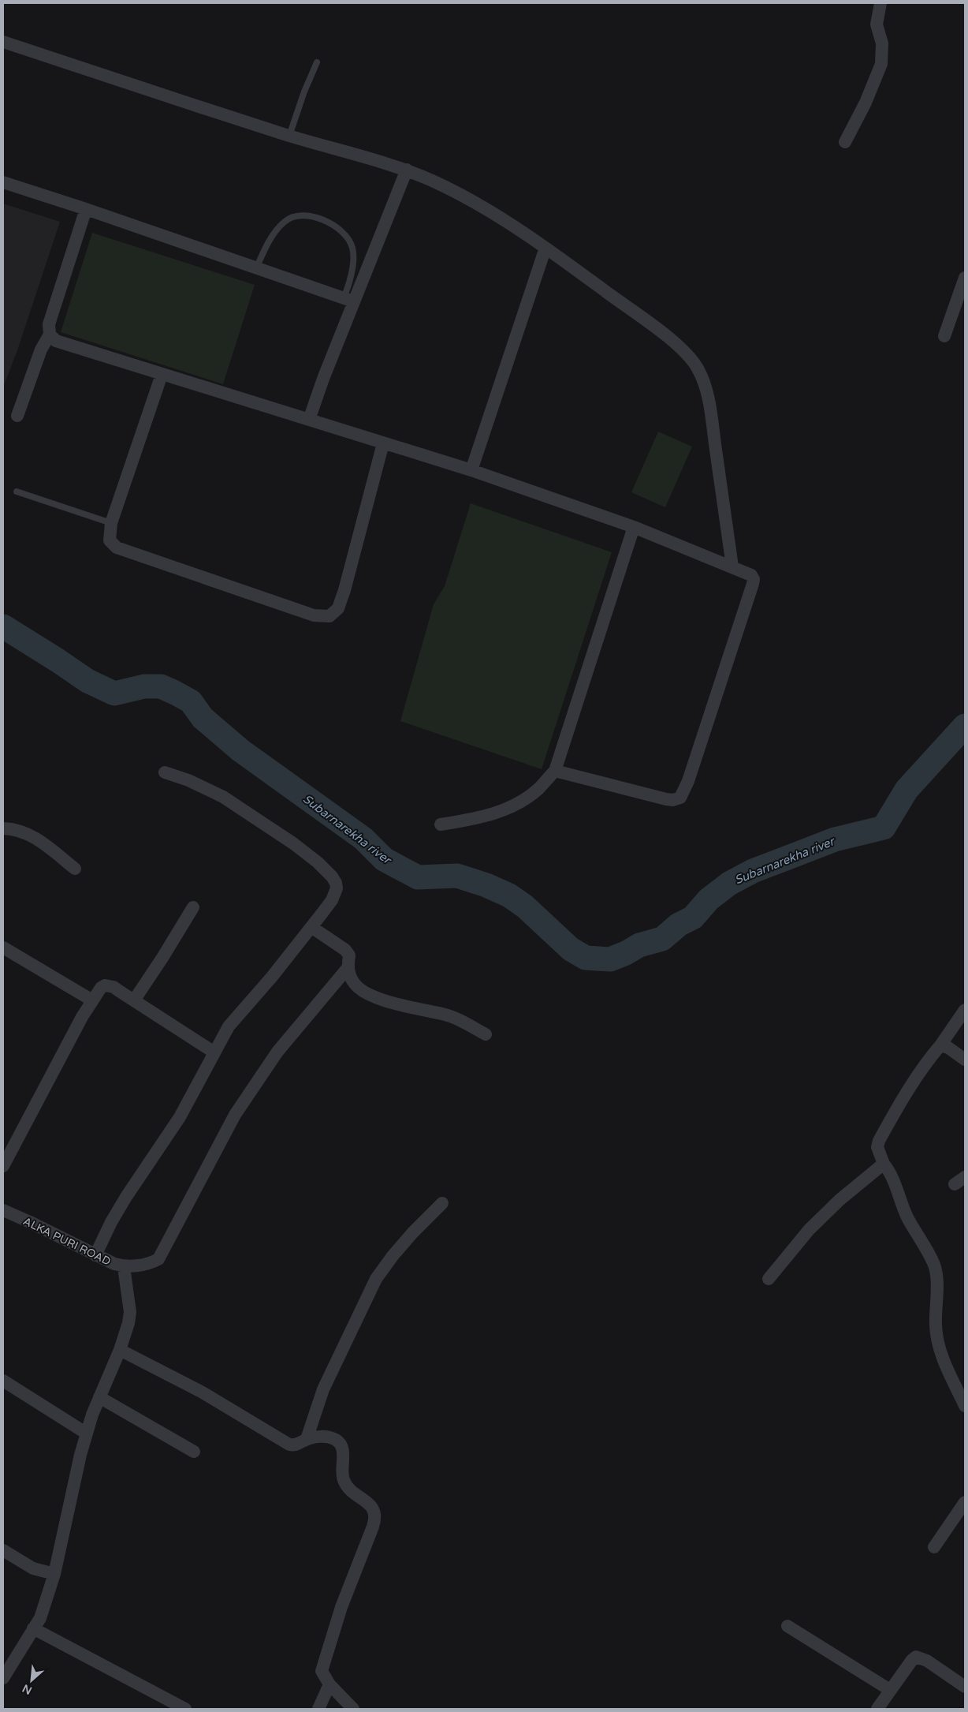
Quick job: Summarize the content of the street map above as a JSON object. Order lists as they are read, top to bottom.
{
  "streets": {
    "street": ["ALKA PURI ROAD"]
  },
  "water": ["Subarnarekha river"],
  "north": "bottom left"
}
